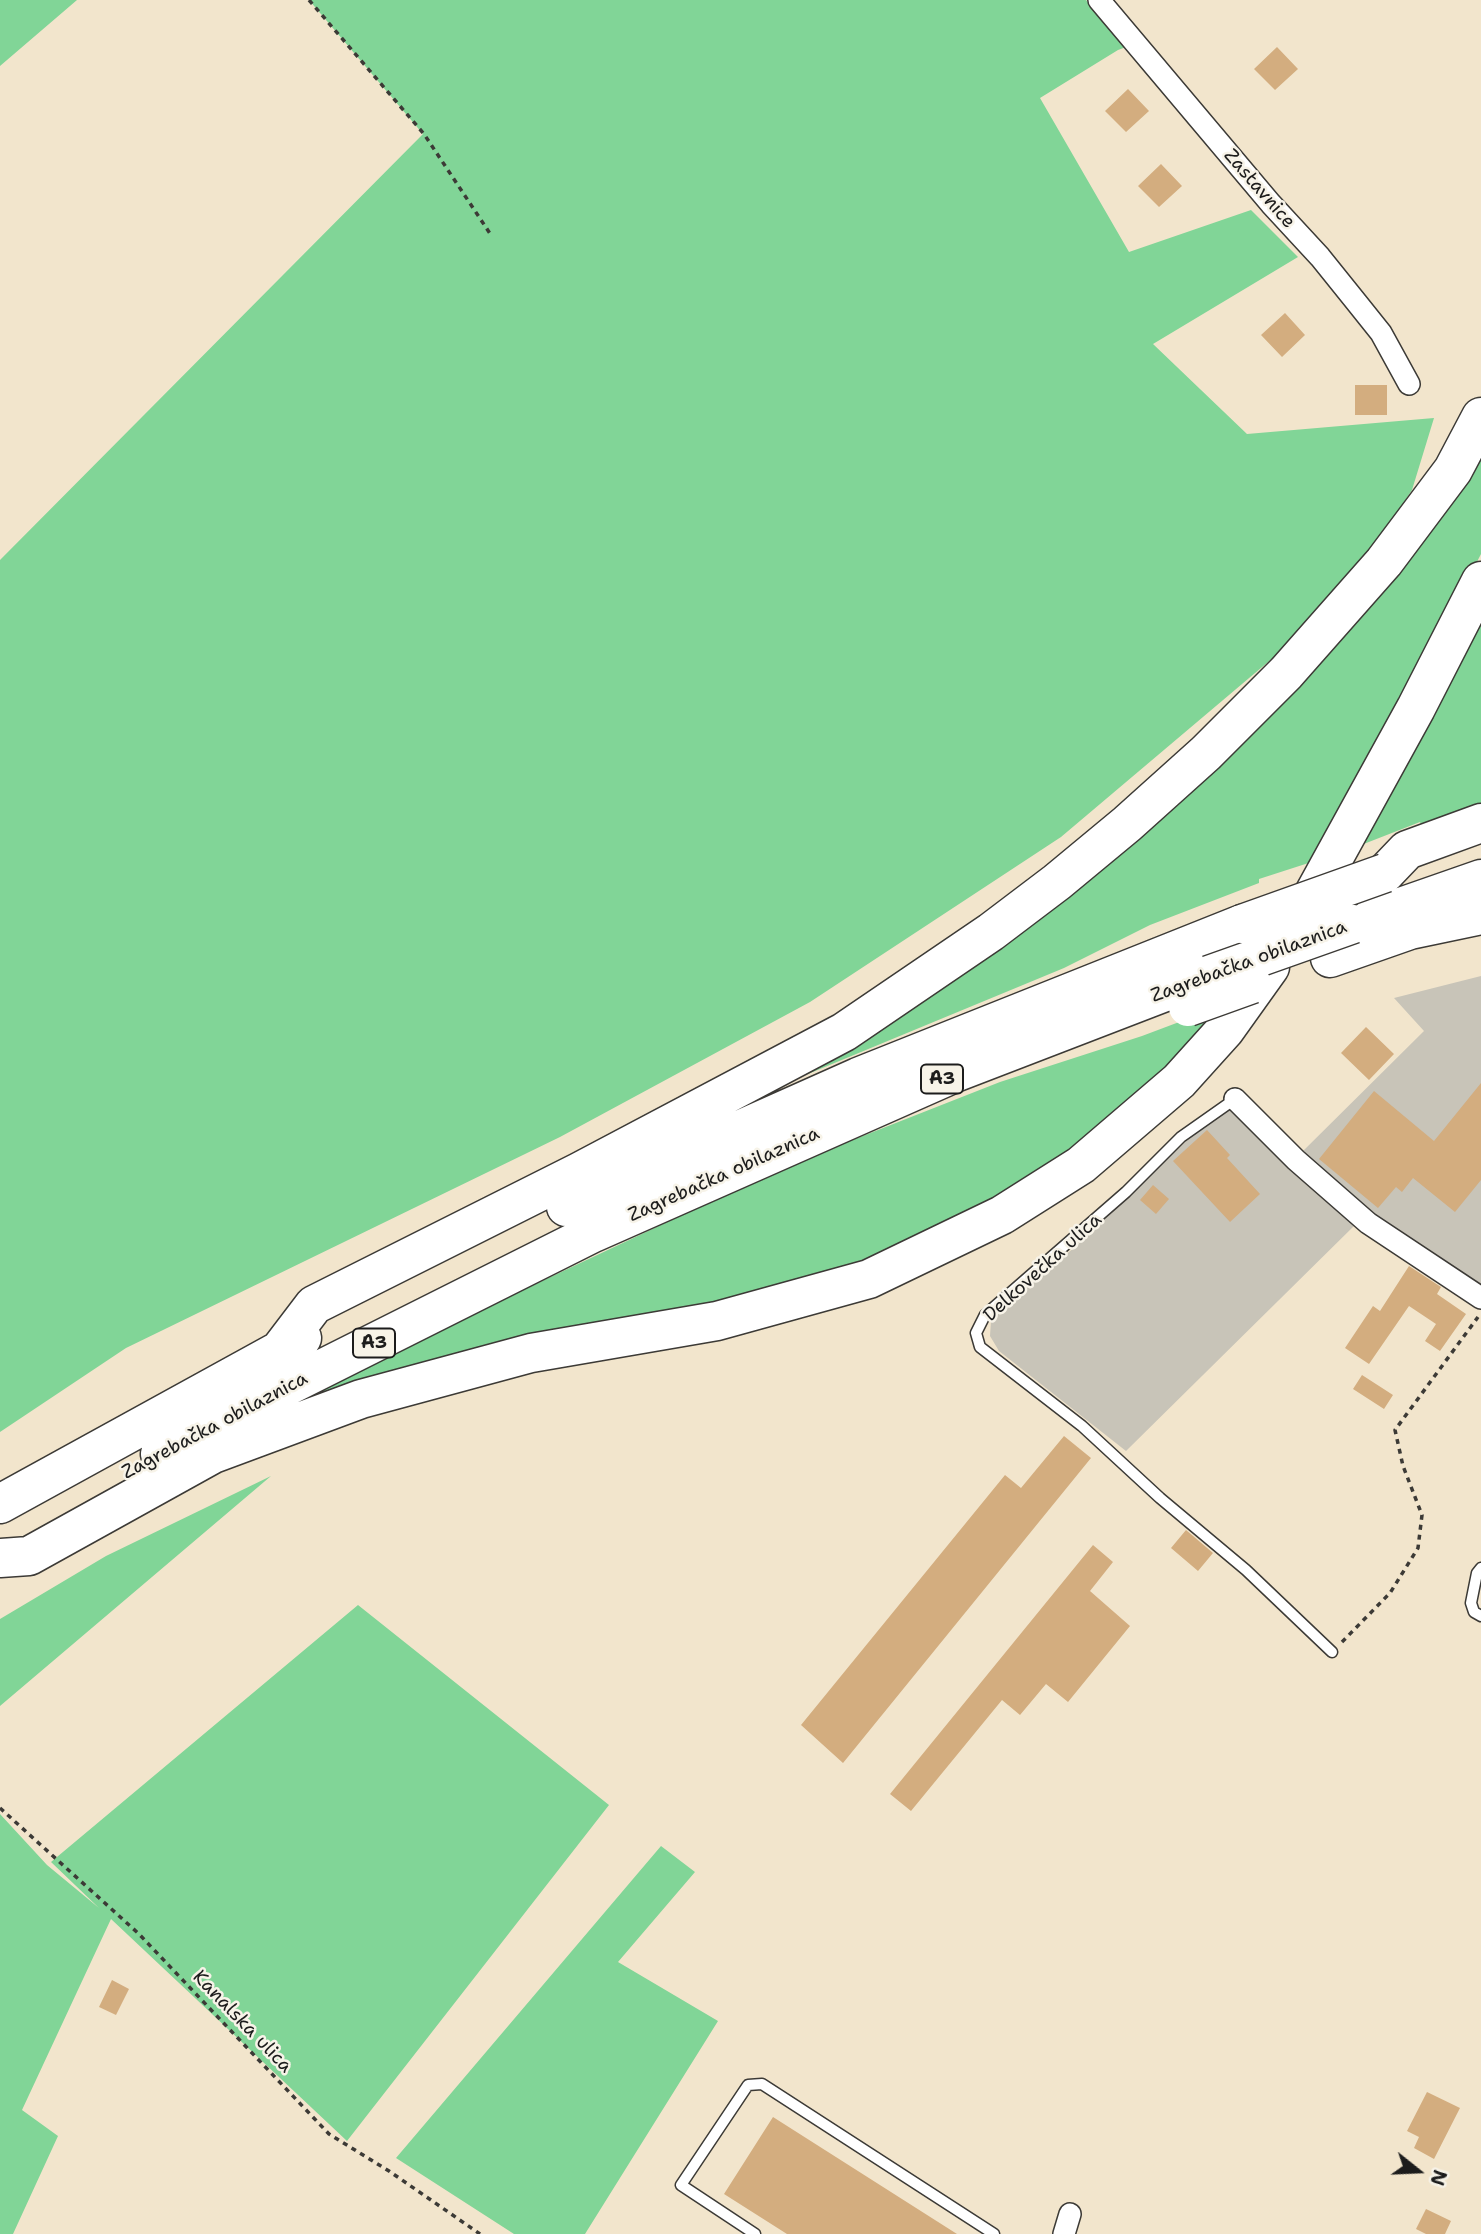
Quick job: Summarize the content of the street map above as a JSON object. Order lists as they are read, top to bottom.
{
  "streets": {
    "highway": ["Zagrebačka obilaznica", "A3"],
    "street": ["Zastavnice", "Delkovečka ulica"],
    "path": ["Kanalska ulica"]
  },
  "north": "right"
}
